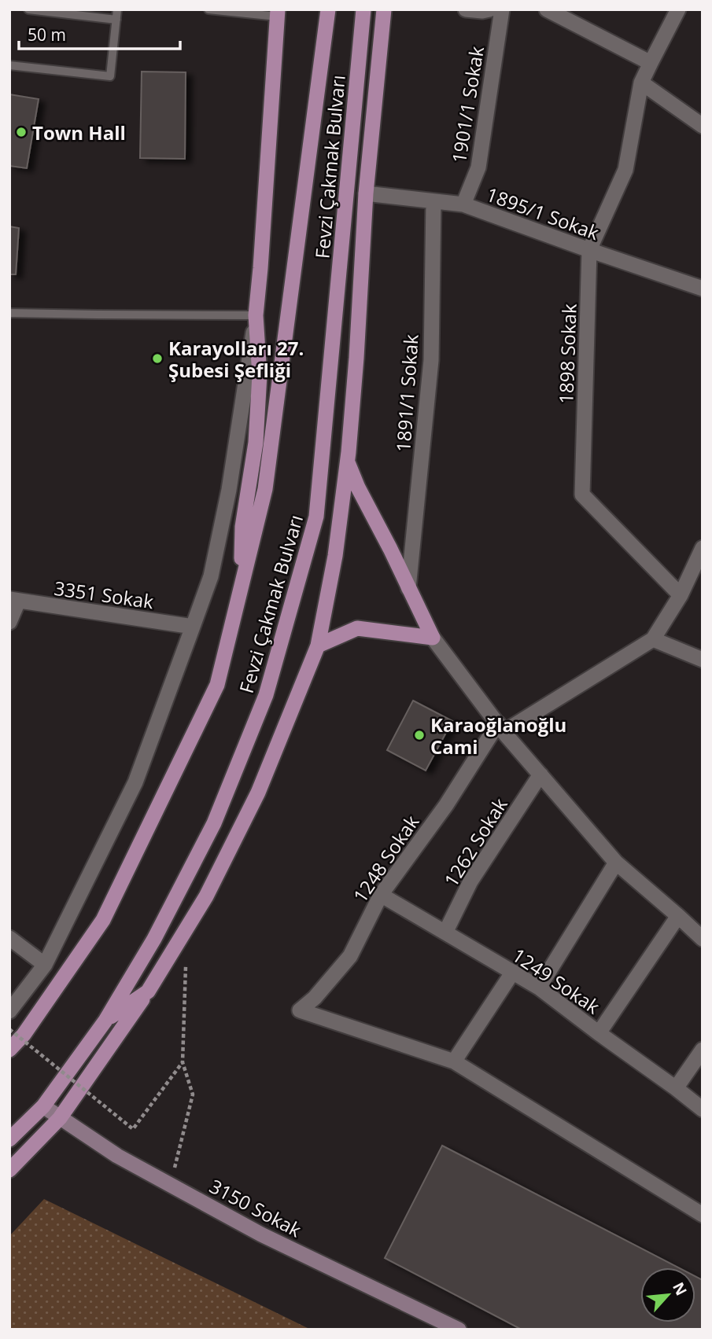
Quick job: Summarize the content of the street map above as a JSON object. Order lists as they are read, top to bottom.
{
  "streets": {
    "main road": ["Fevzi Çakmak Bulvarı", "3150 Sokak"],
    "street": [
      "1901/1 Sokak",
      "1895/1 Sokak",
      "1898 Sokak",
      "1891/1 Sokak",
      "3351 Sokak",
      "1262 Sokak",
      "1248 Sokak",
      "1249 Sokak"
    ]
  },
  "crossings": [
    ["1901/1 Sokak", "1895/1 Sokak"],
    ["Fevzi Çakmak Bulvarı", "3150 Sokak"],
    ["1895/1 Sokak", "1898 Sokak"],
    ["1895/1 Sokak", "1891/1 Sokak"],
    ["1262 Sokak", "1249 Sokak"],
    ["1248 Sokak", "1249 Sokak"]
  ],
  "places": ["Town Hall", "Karayolları 27. Şubesi Şefliği", "Karaoğlanoğlu Cami"],
  "scale_bar": "50 m",
  "north": "top right"
}
